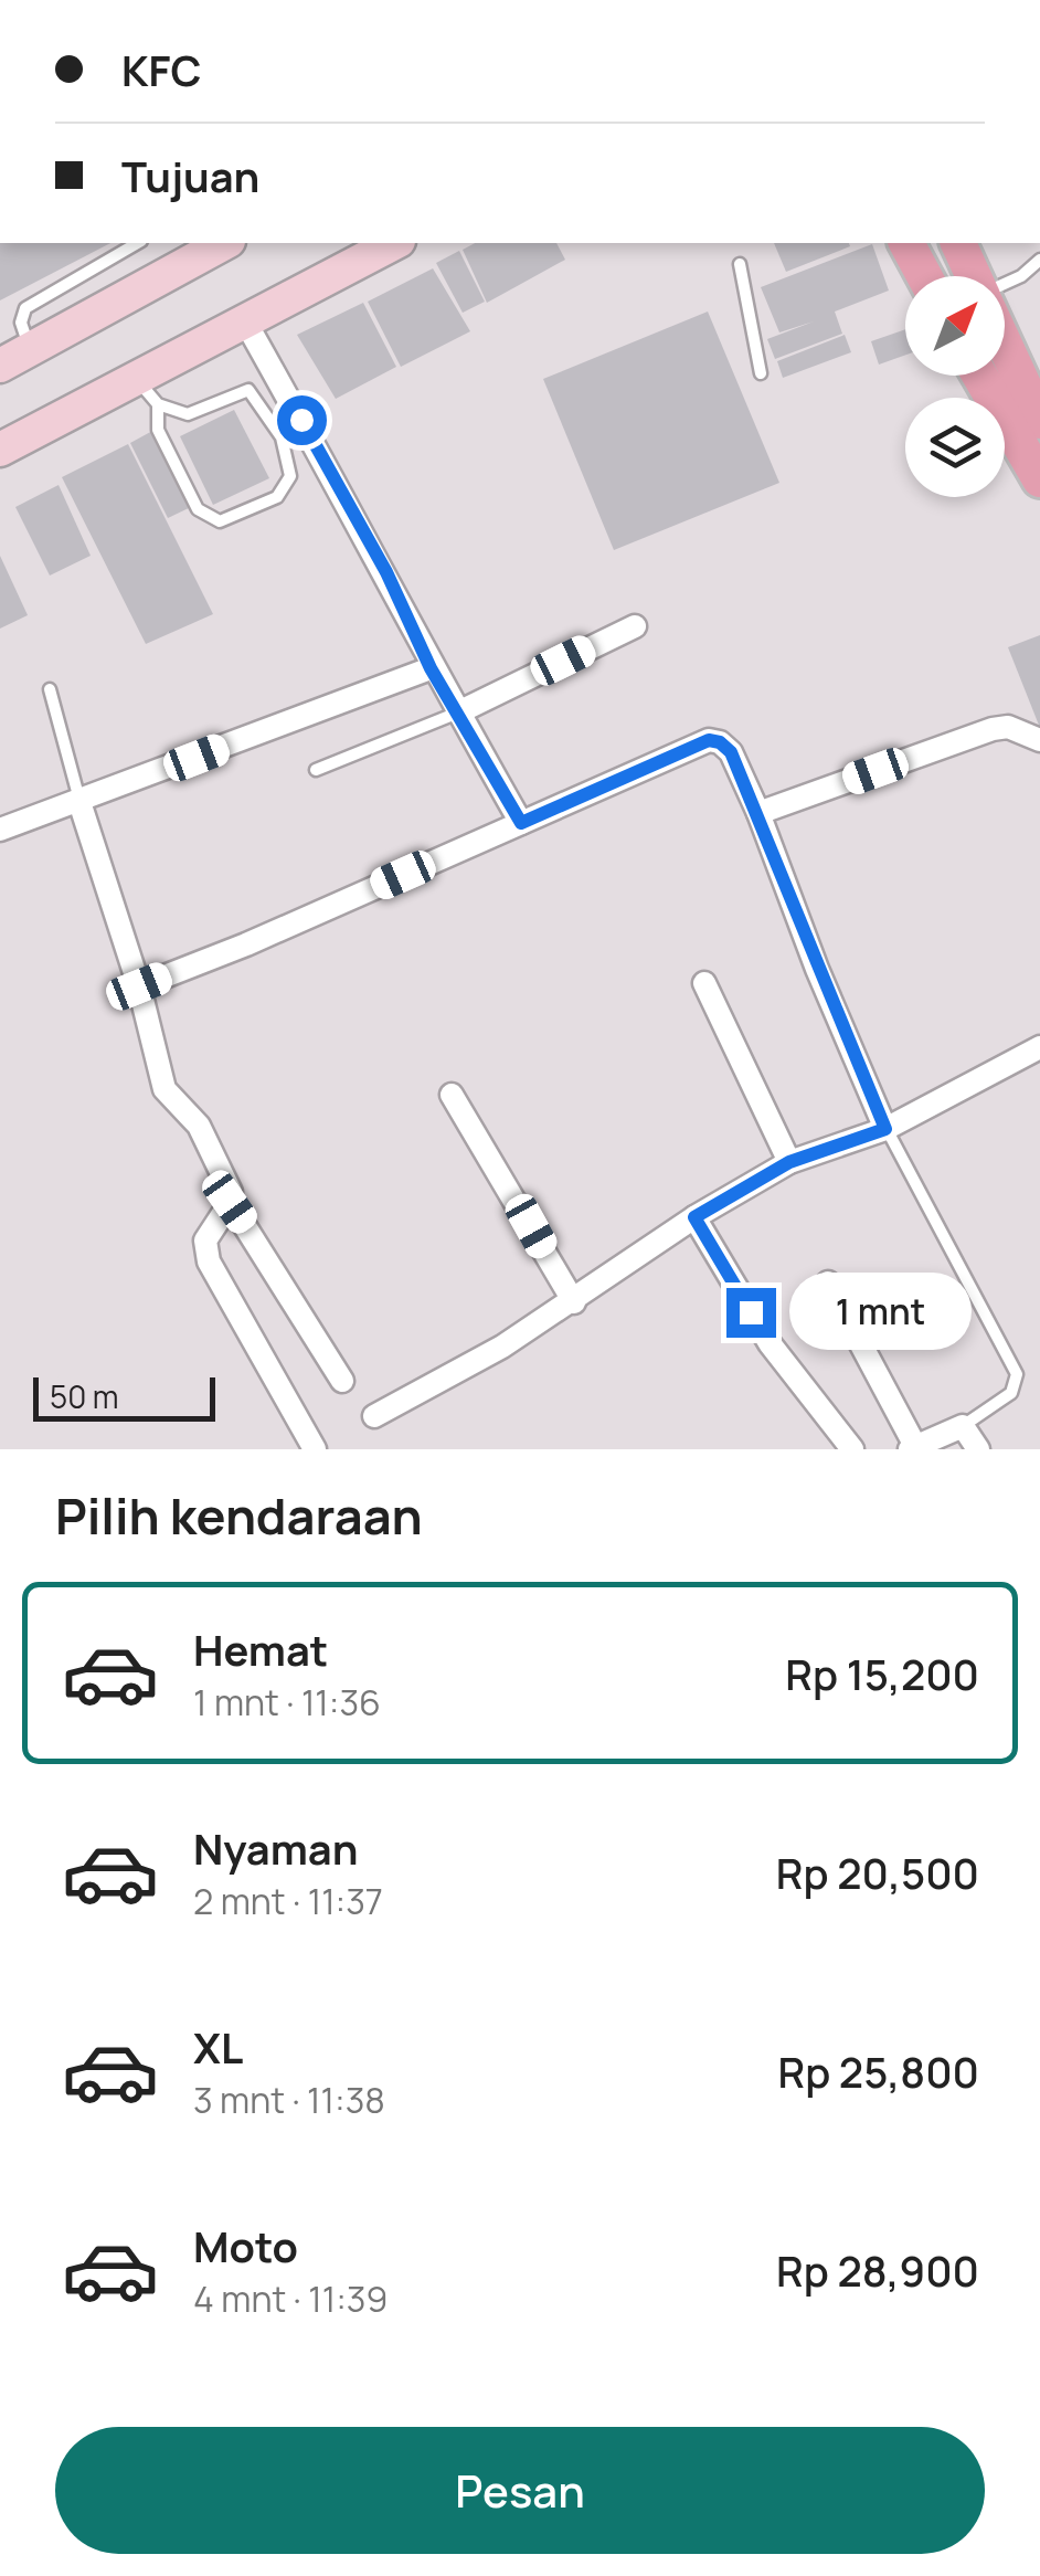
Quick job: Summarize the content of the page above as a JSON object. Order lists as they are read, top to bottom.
{
  "scale_bar": "50 m",
  "north": "top right",
  "page": {
    "banner": ["KFC", "Tujuan"],
    "bubble": "1 mnt",
    "scale": "50 m",
    "heading": "Pilih kendaraan",
    "list": [
      {
        "name": "Hemat",
        "note": "1 mnt · 11:36",
        "value": "Rp 15,200"
      },
      {
        "name": "Nyaman",
        "note": "2 mnt · 11:37",
        "value": "Rp 20,500"
      },
      {
        "name": "XL",
        "note": "3 mnt · 11:38",
        "value": "Rp 25,800"
      },
      {
        "name": "Moto",
        "note": "4 mnt · 11:39",
        "value": "Rp 28,900"
      }
    ],
    "buttons": "Pesan"
  }
}
